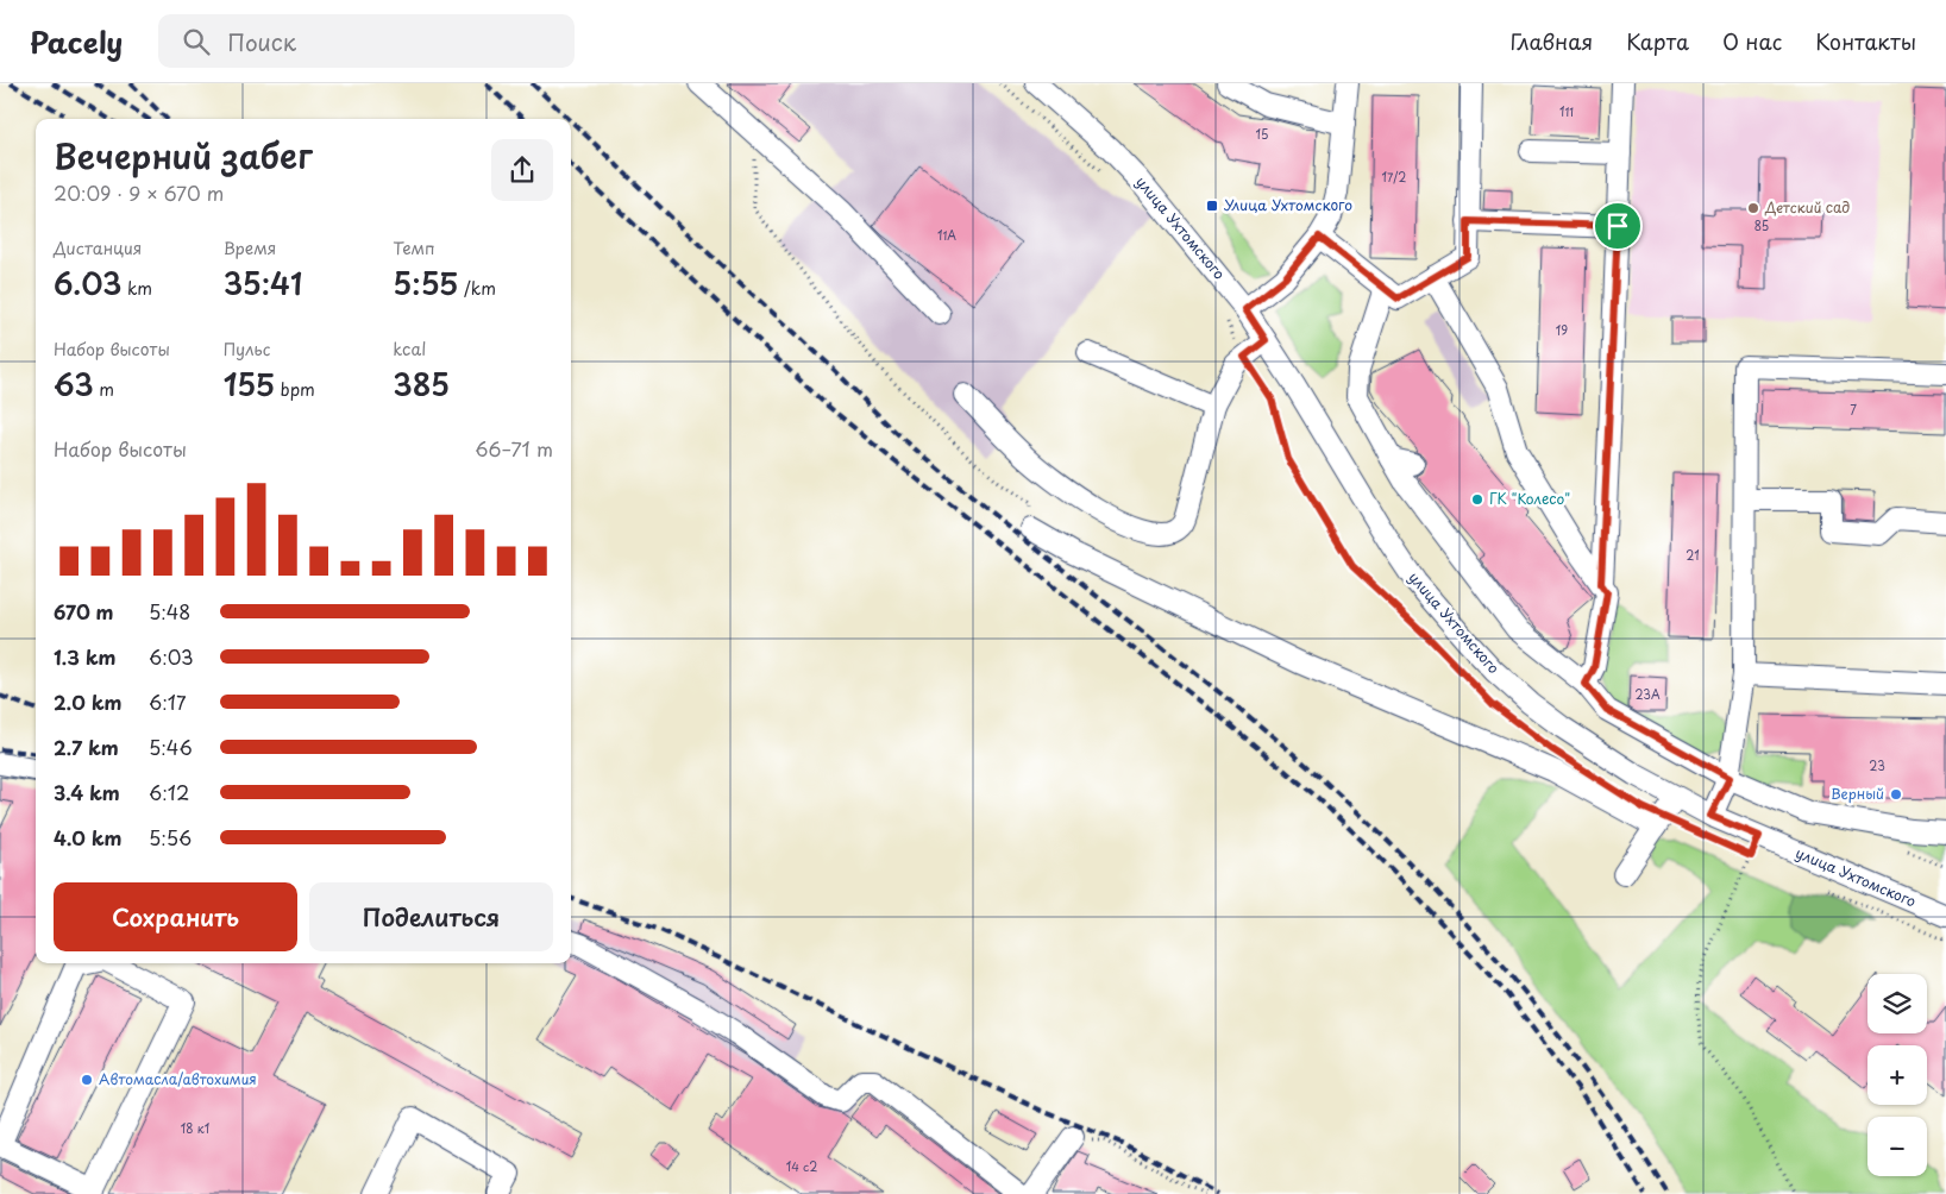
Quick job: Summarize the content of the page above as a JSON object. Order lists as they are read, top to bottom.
{
  "streets": {
    "street": ["улица Ухтомского"]
  },
  "places": {
    "transit": ["Улица Ухтомского"],
    "other": [
      "Детский сад",
      "ГК \"Колесо\"",
      "Верный",
      "Автомасла/автохимия"
    ]
  },
  "house_numbers": [
    "111",
    "15",
    "17/2",
    "85",
    "11А",
    "19",
    "7",
    "21",
    "23А",
    "23",
    "18 к1",
    "14 с2"
  ],
  "page": {
    "header": "Pacely",
    "search": "Поиск",
    "nav": [
      "Главная",
      "Карта",
      "О нас",
      "Контакты"
    ],
    "heading": ["Вечерний забег", "20:09 · 9 × 670 m"],
    "stats": [
      ["Дистанция", "6.03 km"],
      ["Время", "35:41"],
      ["Темп", "5:55 /km"],
      ["Набор высоты", "63 m"],
      ["Пульс", "155 bpm"],
      ["kcal", "385"]
    ],
    "chart": ["Набор высоты", "66–71 m"],
    "list": [
      {
        "name": "670 m",
        "note": "5:48"
      },
      {
        "name": "1.3 km",
        "note": "6:03"
      },
      {
        "name": "2.0 km",
        "note": "6:17"
      },
      {
        "name": "2.7 km",
        "note": "5:46"
      },
      {
        "name": "3.4 km",
        "note": "6:12"
      },
      {
        "name": "4.0 km",
        "note": "5:56"
      }
    ],
    "buttons": ["Сохранить", "Поделиться"],
    "map_buttons": ["+", "−"]
  }
}
